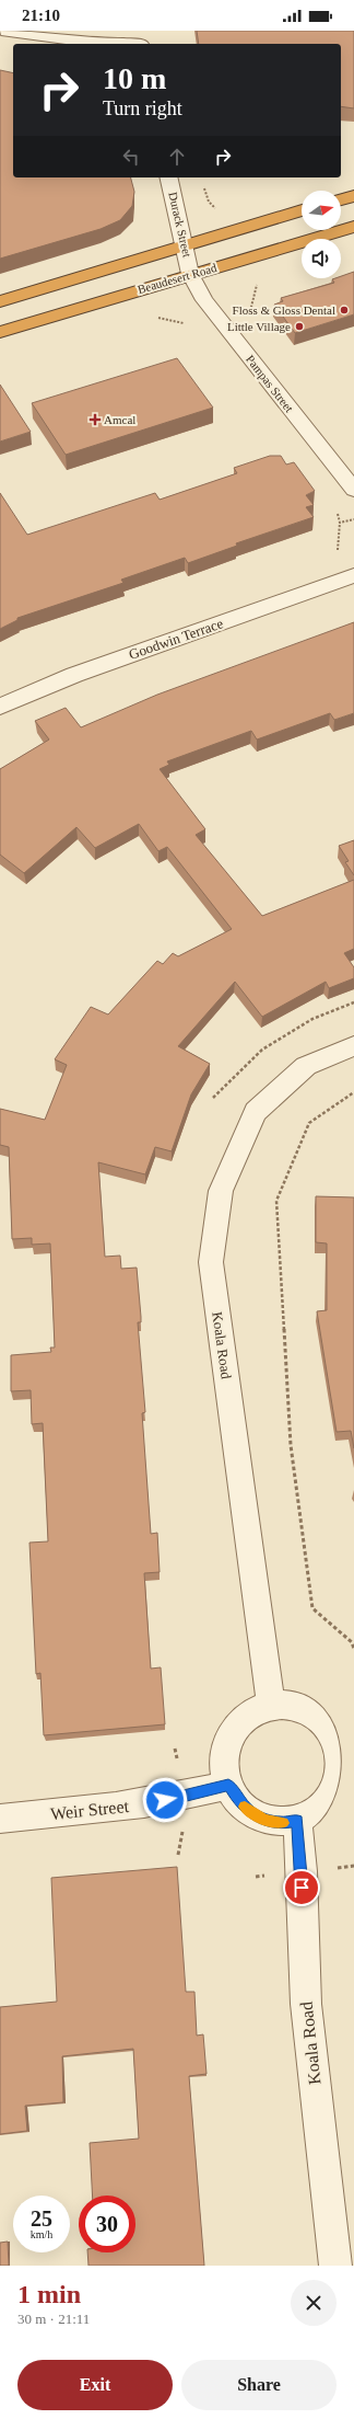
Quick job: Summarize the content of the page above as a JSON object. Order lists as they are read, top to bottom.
{
  "streets": {
    "highway": ["Beaudesert Road"],
    "street": [
      "Durack Street",
      "Pampas Street",
      "Goodwin Terrace",
      "Koala Road",
      "Weir Street"
    ]
  },
  "crossings": [
    ["Durack Street", "Beaudesert Road"],
    ["Durack Street", "Pampas Street"],
    ["Beaudesert Road", "Pampas Street"],
    ["Koala Road", "Weir Street"]
  ],
  "places": {
    "other": ["Floss & Gloss Dental", "Little Village"],
    "health": ["Amcal"]
  },
  "north": "right",
  "page": {
    "status": "21:10",
    "turn": ["10 m", "Turn right"],
    "speed": "25 km/h",
    "limit": "30",
    "heading": ["1 min", "30 m · 21:11"],
    "buttons": ["Exit", "Share"]
  }
}
